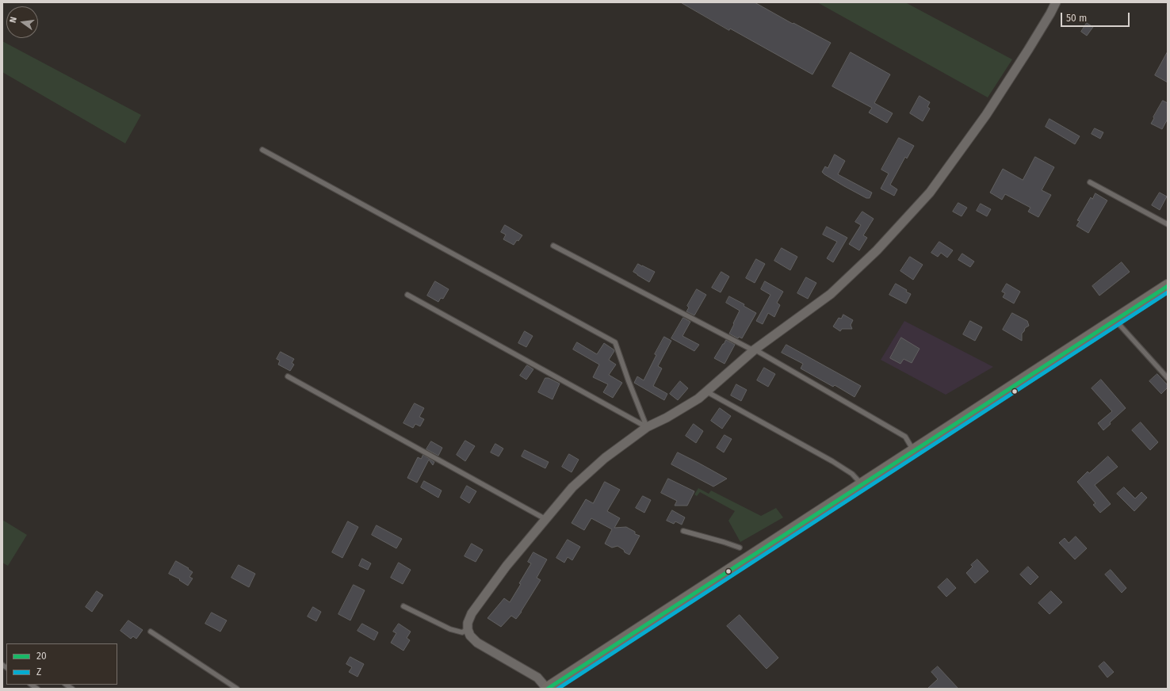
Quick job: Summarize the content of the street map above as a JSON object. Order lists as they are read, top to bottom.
{
  "lines": ["transit line 20", "transit line Z"],
  "legend": ["20", "Z"],
  "scale_bar": "50 m",
  "north": "left"
}
